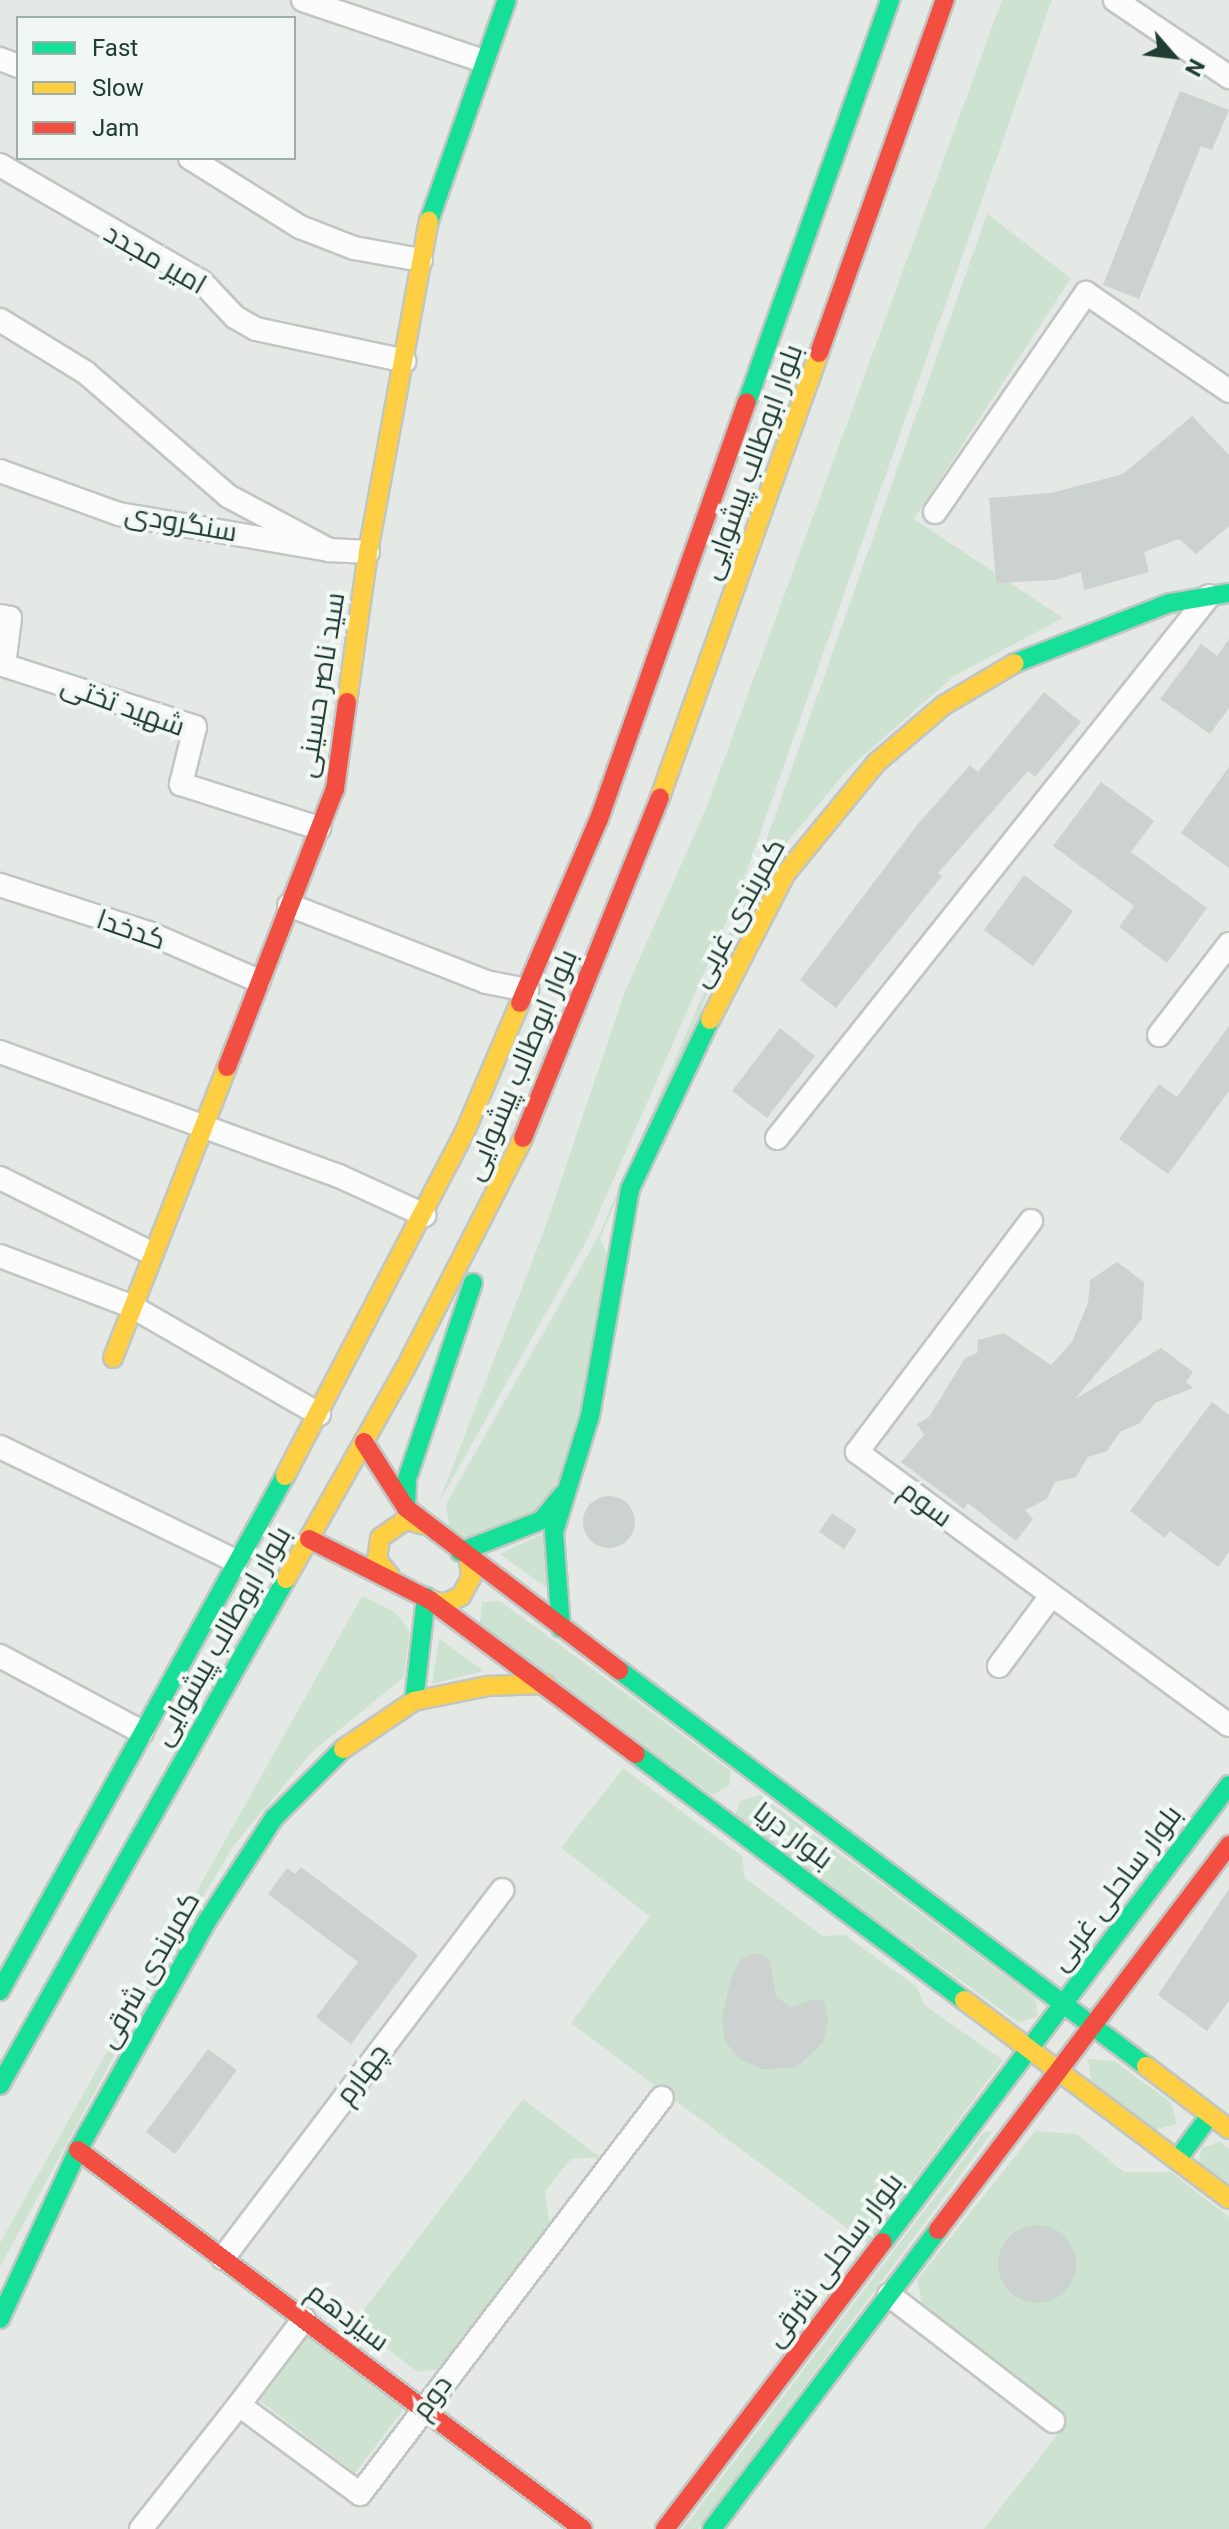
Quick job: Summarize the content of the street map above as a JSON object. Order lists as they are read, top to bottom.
{
  "streets": {
    "main road": [
      "بلوار ابوطالب پیشوایی",
      "سید ناصر حسینی",
      "کمربندی غربی",
      "بلوار دریا",
      "بلوار ساحلی غربی",
      "کمربندی شرقی",
      "بلوار ساحلی شرقی",
      "سیزدهم"
    ],
    "street": [
      "امیر مجدد",
      "سنگرودی",
      "شهید تختی",
      "کدخدا",
      "سوم",
      "چهارم",
      "دوم"
    ]
  },
  "crossings": [
    ["امیر مجدد", "سید ناصر حسینی"],
    ["بلوار ابوطالب پیشوایی", "بلوار دریا"],
    ["سنگرودی", "سید ناصر حسینی"],
    ["سید ناصر حسینی", "شهید تختی"],
    ["سید ناصر حسینی", "کدخدا"],
    ["کمربندی غربی", "بلوار دریا"],
    ["بلوار دریا", "بلوار ساحلی غربی"],
    ["بلوار دریا", "بلوار ساحلی شرقی"],
    ["بلوار ساحلی غربی", "بلوار ساحلی شرقی"],
    ["کمربندی شرقی", "سیزدهم"],
    ["چهارم", "سیزدهم"],
    ["سیزدهم", "دوم"]
  ],
  "legend": ["Fast", "Slow", "Jam"],
  "north": "bottom right"
}
